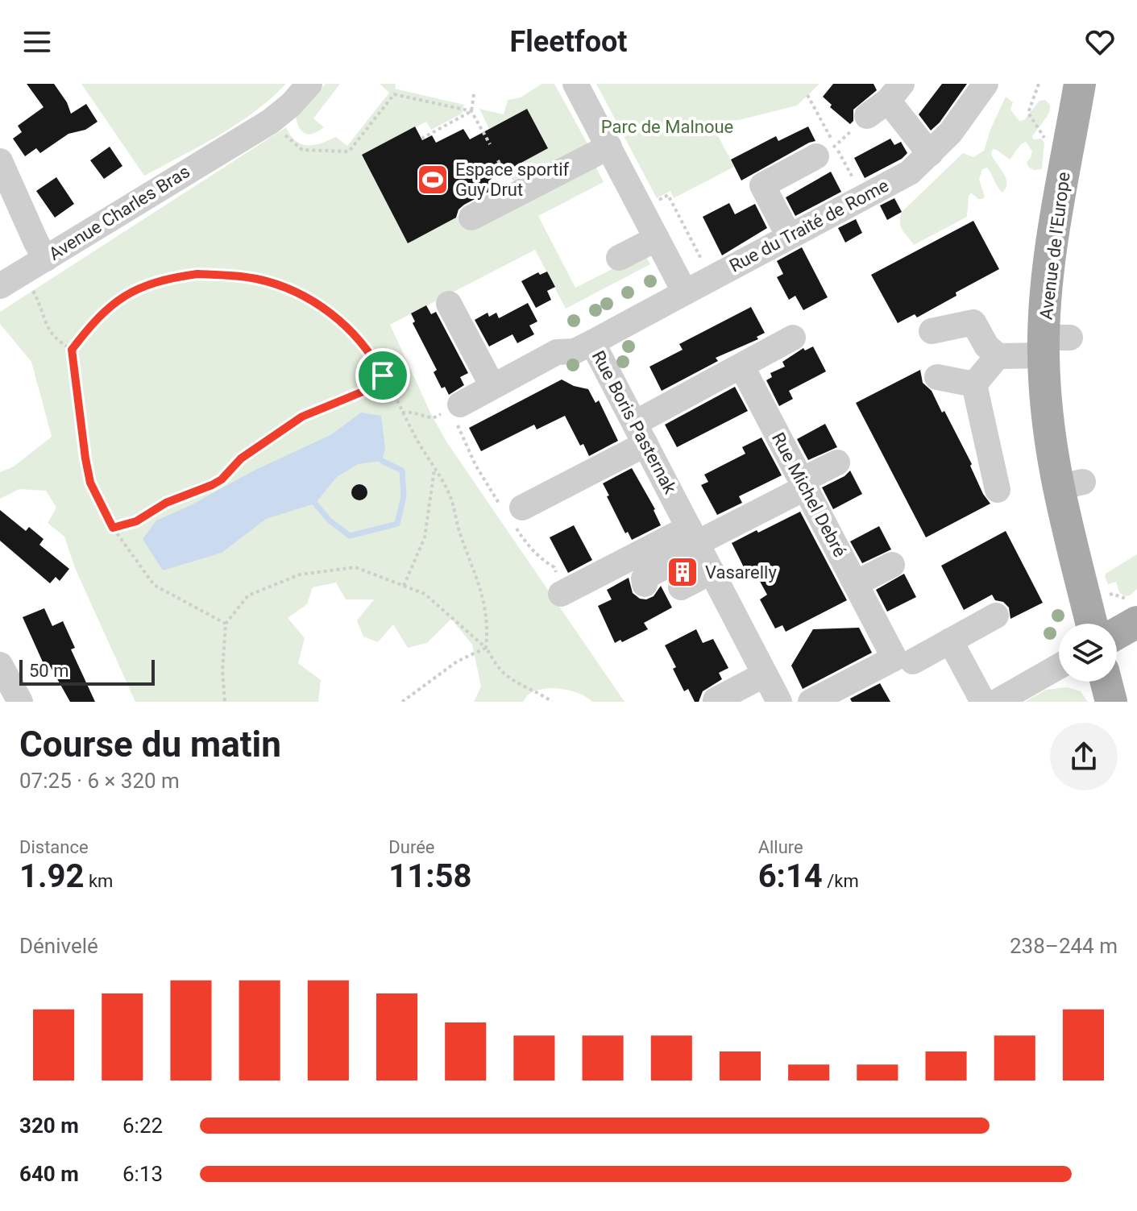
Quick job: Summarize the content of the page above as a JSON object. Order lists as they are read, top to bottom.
{
  "streets": {
    "main road": ["Avenue de l'Europe"],
    "street": [
      "Avenue Charles Bras",
      "Rue du Traité de Rome",
      "Rue Boris Pasternak",
      "Rue Michel Debré"
    ]
  },
  "crossings": [
    ["Rue du Traité de Rome", "Rue Boris Pasternak"]
  ],
  "parks": ["Parc de Malnoue"],
  "places": {
    "sports": ["Espace sportif Guy Drut"],
    "building": ["Vasarelly"]
  },
  "scale_bar": "50 m",
  "page": {
    "header": "Fleetfoot",
    "scale": "50 m",
    "heading": ["Course du matin", "07:25 · 6 × 320 m"],
    "stats": [
      ["Distance", "1.92 km"],
      ["Durée", "11:58"],
      ["Allure", "6:14 /km"]
    ],
    "chart": ["Dénivelé", "238–244 m"],
    "list": [
      {
        "name": "320 m",
        "note": "6:22"
      },
      {
        "name": "640 m",
        "note": "6:13"
      }
    ]
  }
}
